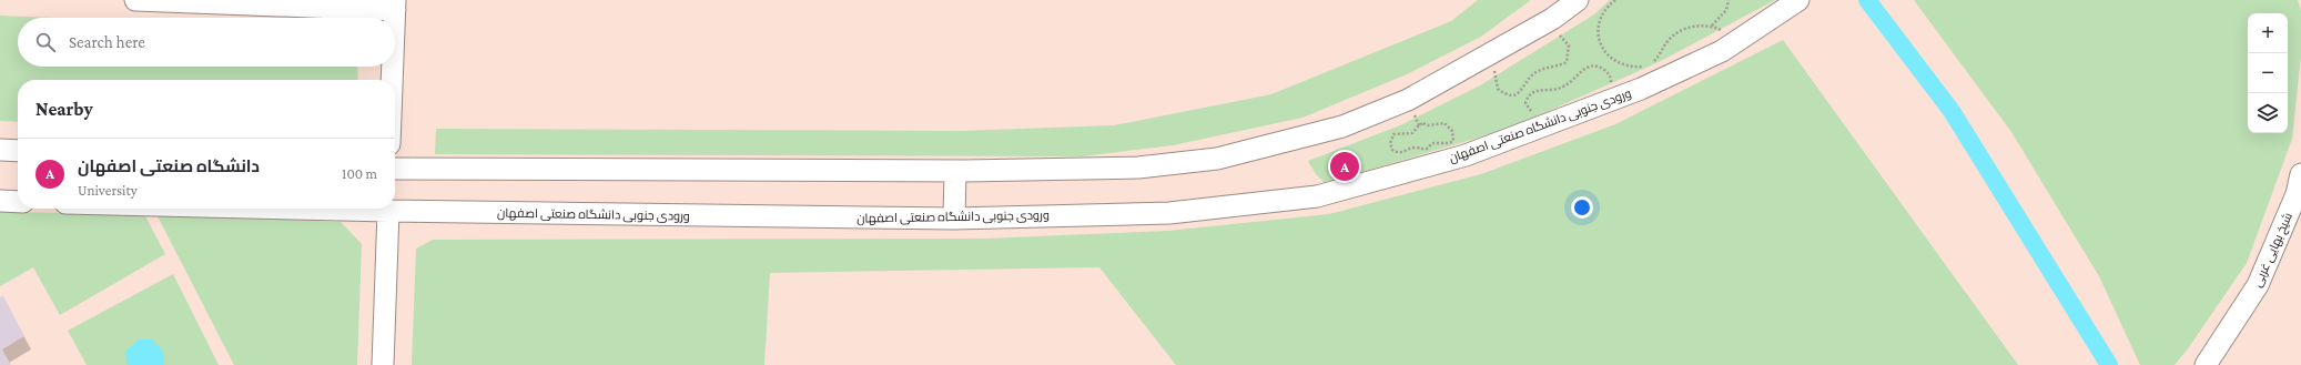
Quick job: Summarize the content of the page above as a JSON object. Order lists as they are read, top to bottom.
{
  "streets": {
    "street": ["ورودی جنوبی دانشگاه صنعتی اصفهان", "شیخ بهایی غربی"]
  },
  "page": {
    "map_buttons": ["+", "−"],
    "search": "Search here",
    "heading": "Nearby",
    "list": [
      {
        "mark": "A",
        "name": "دانشگاه صنعتی اصفهان",
        "note": "University",
        "value": "100 m"
      }
    ],
    "pins": "A"
  }
}
